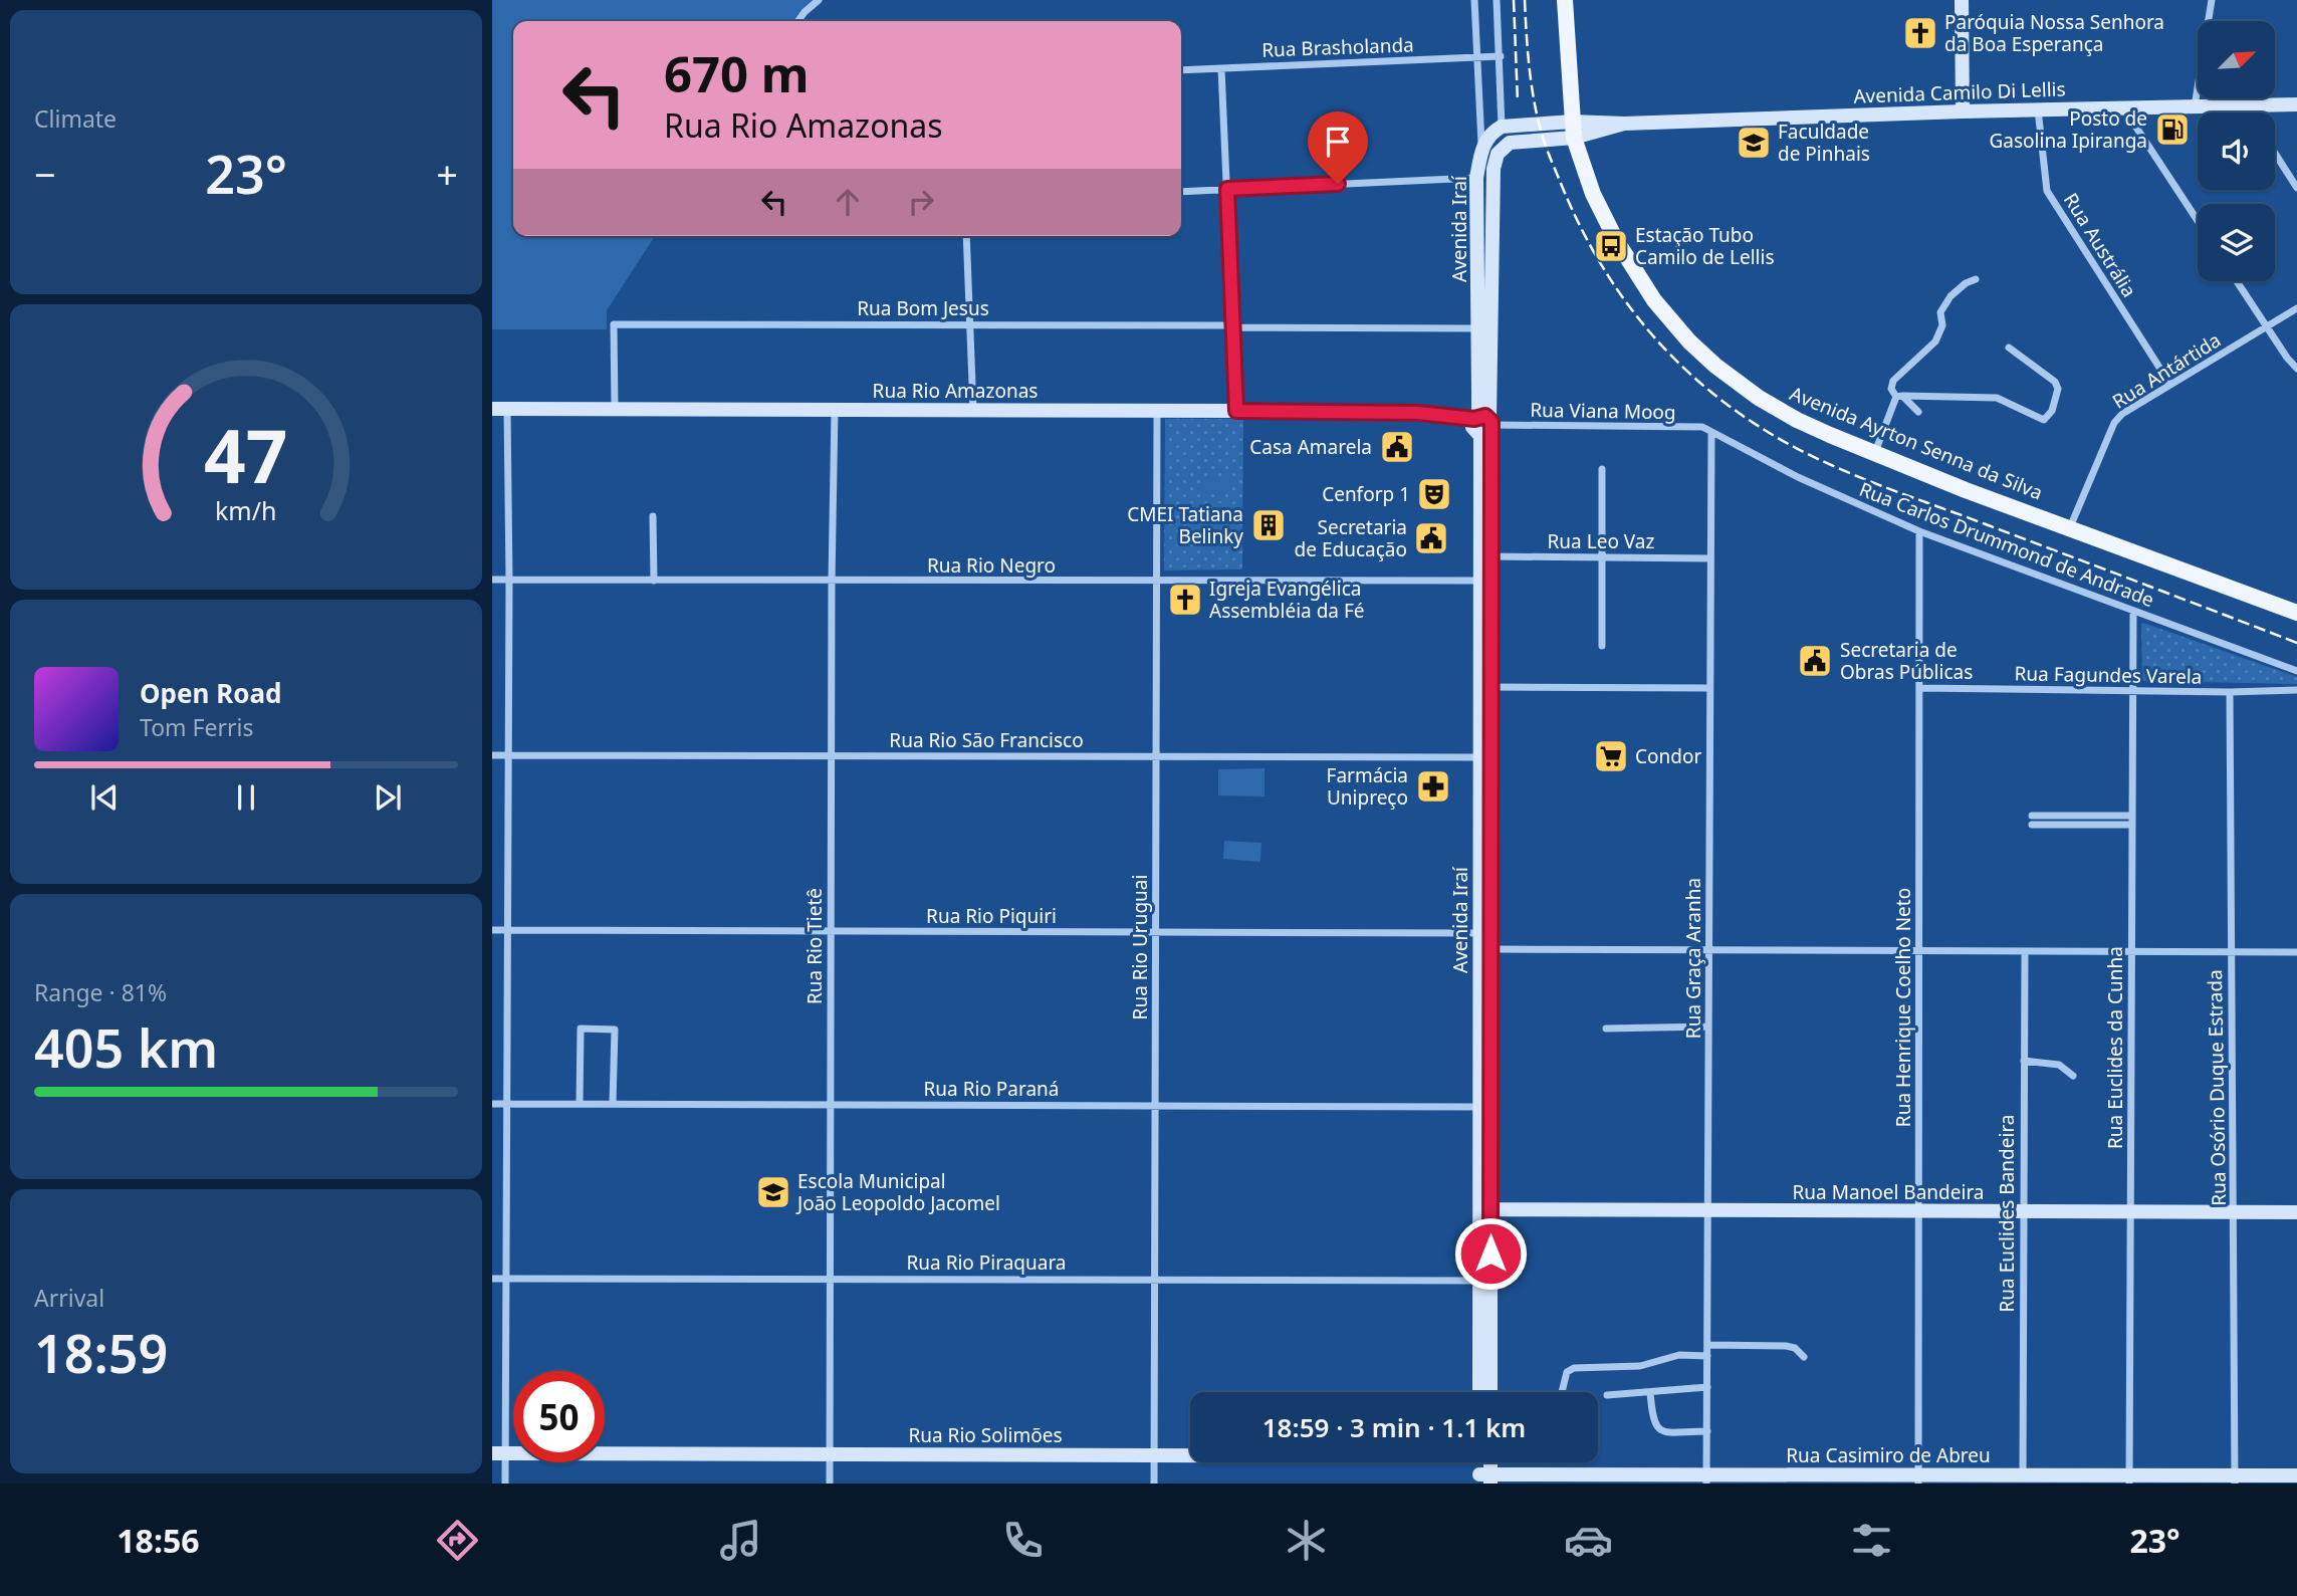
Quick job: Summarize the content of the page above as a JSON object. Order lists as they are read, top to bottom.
{
  "streets": {
    "main road": [
      "Avenida Camilo Di Lellis",
      "Avenida Iraí",
      "Rua Rio Amazonas",
      "Avenida Ayrton Senna da Silva",
      "Rua Manoel Bandeira",
      "Rua Rio Solimões",
      "Rua Casimiro de Abreu"
    ],
    "street": [
      "Rua Brasholanda",
      "Rua Austrália",
      "Rua Bom Jesus",
      "Rua Antártida",
      "Rua Viana Moog",
      "Rua Leo Vaz",
      "Rua Carlos Drummond de Andrade",
      "Rua Rio Negro",
      "Rua Fagundes Varela",
      "Rua Rio São Francisco",
      "Rua Rio Piquiri",
      "Rua Rio Tietê",
      "Rua Rio Uruguai",
      "Rua Graça Aranha",
      "Rua Henrique Coelho Neto",
      "Rua Euclides da Cunha",
      "Rua Osório Duque Estrada",
      "Rua Rio Paraná",
      "Rua Euclides Bandeira",
      "Rua Rio Piraquara"
    ]
  },
  "crossings": [
    ["Rua Brasholanda", "Avenida Iraí"],
    ["Avenida Camilo Di Lellis", "Avenida Iraí"],
    ["Avenida Camilo Di Lellis", "Rua Austrália"],
    ["Avenida Camilo Di Lellis", "Avenida Ayrton Senna da Silva"],
    ["Avenida Iraí", "Rua Bom Jesus"],
    ["Avenida Iraí", "Rua Rio Amazonas"],
    ["Avenida Iraí", "Rua Viana Moog"],
    ["Avenida Iraí", "Rua Leo Vaz"],
    ["Avenida Iraí", "Rua Rio Negro"],
    ["Avenida Iraí", "Rua Rio São Francisco"],
    ["Avenida Iraí", "Rua Rio Piquiri"],
    ["Avenida Iraí", "Rua Rio Paraná"],
    ["Avenida Iraí", "Rua Manoel Bandeira"],
    ["Avenida Iraí", "Rua Rio Piraquara"],
    ["Rua Austrália", "Rua Antártida"],
    ["Rua Bom Jesus", "Rua Rio Amazonas"],
    ["Rua Antártida", "Avenida Ayrton Senna da Silva"],
    ["Rua Rio Amazonas", "Rua Viana Moog"],
    ["Rua Rio Amazonas", "Rua Rio Tietê"],
    ["Rua Rio Amazonas", "Rua Rio Uruguai"],
    ["Rua Viana Moog", "Rua Carlos Drummond de Andrade"],
    ["Rua Viana Moog", "Rua Graça Aranha"],
    ["Rua Leo Vaz", "Rua Graça Aranha"],
    ["Rua Carlos Drummond de Andrade", "Rua Graça Aranha"],
    ["Rua Carlos Drummond de Andrade", "Rua Henrique Coelho Neto"],
    ["Rua Carlos Drummond de Andrade", "Rua Euclides da Cunha"],
    ["Rua Rio Negro", "Rua Rio Tietê"],
    ["Rua Rio Negro", "Rua Rio Uruguai"],
    ["Rua Fagundes Varela", "Rua Henrique Coelho Neto"],
    ["Rua Fagundes Varela", "Rua Euclides da Cunha"],
    ["Rua Fagundes Varela", "Rua Osório Duque Estrada"],
    ["Rua Rio São Francisco", "Rua Rio Tietê"],
    ["Rua Rio São Francisco", "Rua Rio Uruguai"],
    ["Rua Rio Piquiri", "Rua Rio Tietê"],
    ["Rua Rio Piquiri", "Rua Rio Uruguai"],
    ["Rua Rio Tietê", "Rua Rio Paraná"],
    ["Rua Rio Tietê", "Rua Rio Piraquara"],
    ["Rua Rio Tietê", "Rua Rio Solimões"],
    ["Rua Rio Uruguai", "Rua Rio Paraná"],
    ["Rua Rio Uruguai", "Rua Rio Piraquara"],
    ["Rua Rio Uruguai", "Rua Rio Solimões"],
    ["Rua Graça Aranha", "Rua Manoel Bandeira"],
    ["Rua Graça Aranha", "Rua Casimiro de Abreu"],
    ["Rua Henrique Coelho Neto", "Rua Manoel Bandeira"],
    ["Rua Henrique Coelho Neto", "Rua Casimiro de Abreu"],
    ["Rua Euclides da Cunha", "Rua Manoel Bandeira"],
    ["Rua Euclides da Cunha", "Rua Casimiro de Abreu"],
    ["Rua Osório Duque Estrada", "Rua Manoel Bandeira"],
    ["Rua Osório Duque Estrada", "Rua Casimiro de Abreu"],
    ["Rua Manoel Bandeira", "Rua Euclides Bandeira"],
    ["Rua Euclides Bandeira", "Rua Casimiro de Abreu"]
  ],
  "places": {
    "church": ["Paróquia Nossa Senhora da Boa Esperança", "Igreja Evangélica Assembléia da Fé"],
    "fuel station": ["Posto de Gasolina Ipiranga"],
    "school or university": ["Faculdade de Pinhais", "Escola Municipal João Leopoldo Jacomel"],
    "bus stop": ["Estação Tubo Camilo de Lellis"],
    "public building": ["Casa Amarela", "Secretaria de Educação", "Secretaria de Obras Públicas"],
    "theatre": ["Cenforp 1"],
    "building": ["CMEI Tatiana Belinky"],
    "supermarket": ["Condor"],
    "pharmacy": ["Farmácia Unipreço"]
  },
  "north": "top right",
  "page": {
    "tile": [
      "Climate",
      ["Range · 81%", "405 km"],
      ["Arrival", "18:59"]
    ],
    "turn": ["670 m", "Rua Rio Amazonas"],
    "heat": ["−", "23°", "+"],
    "song": ["Open Road", "Tom Ferris"],
    "limit": "50",
    "trip": "18:59 · 3 min · 1.1 km",
    "tabs": ["18:56", "23°"],
    "gauge": ["47", "km/h"]
  }
}
